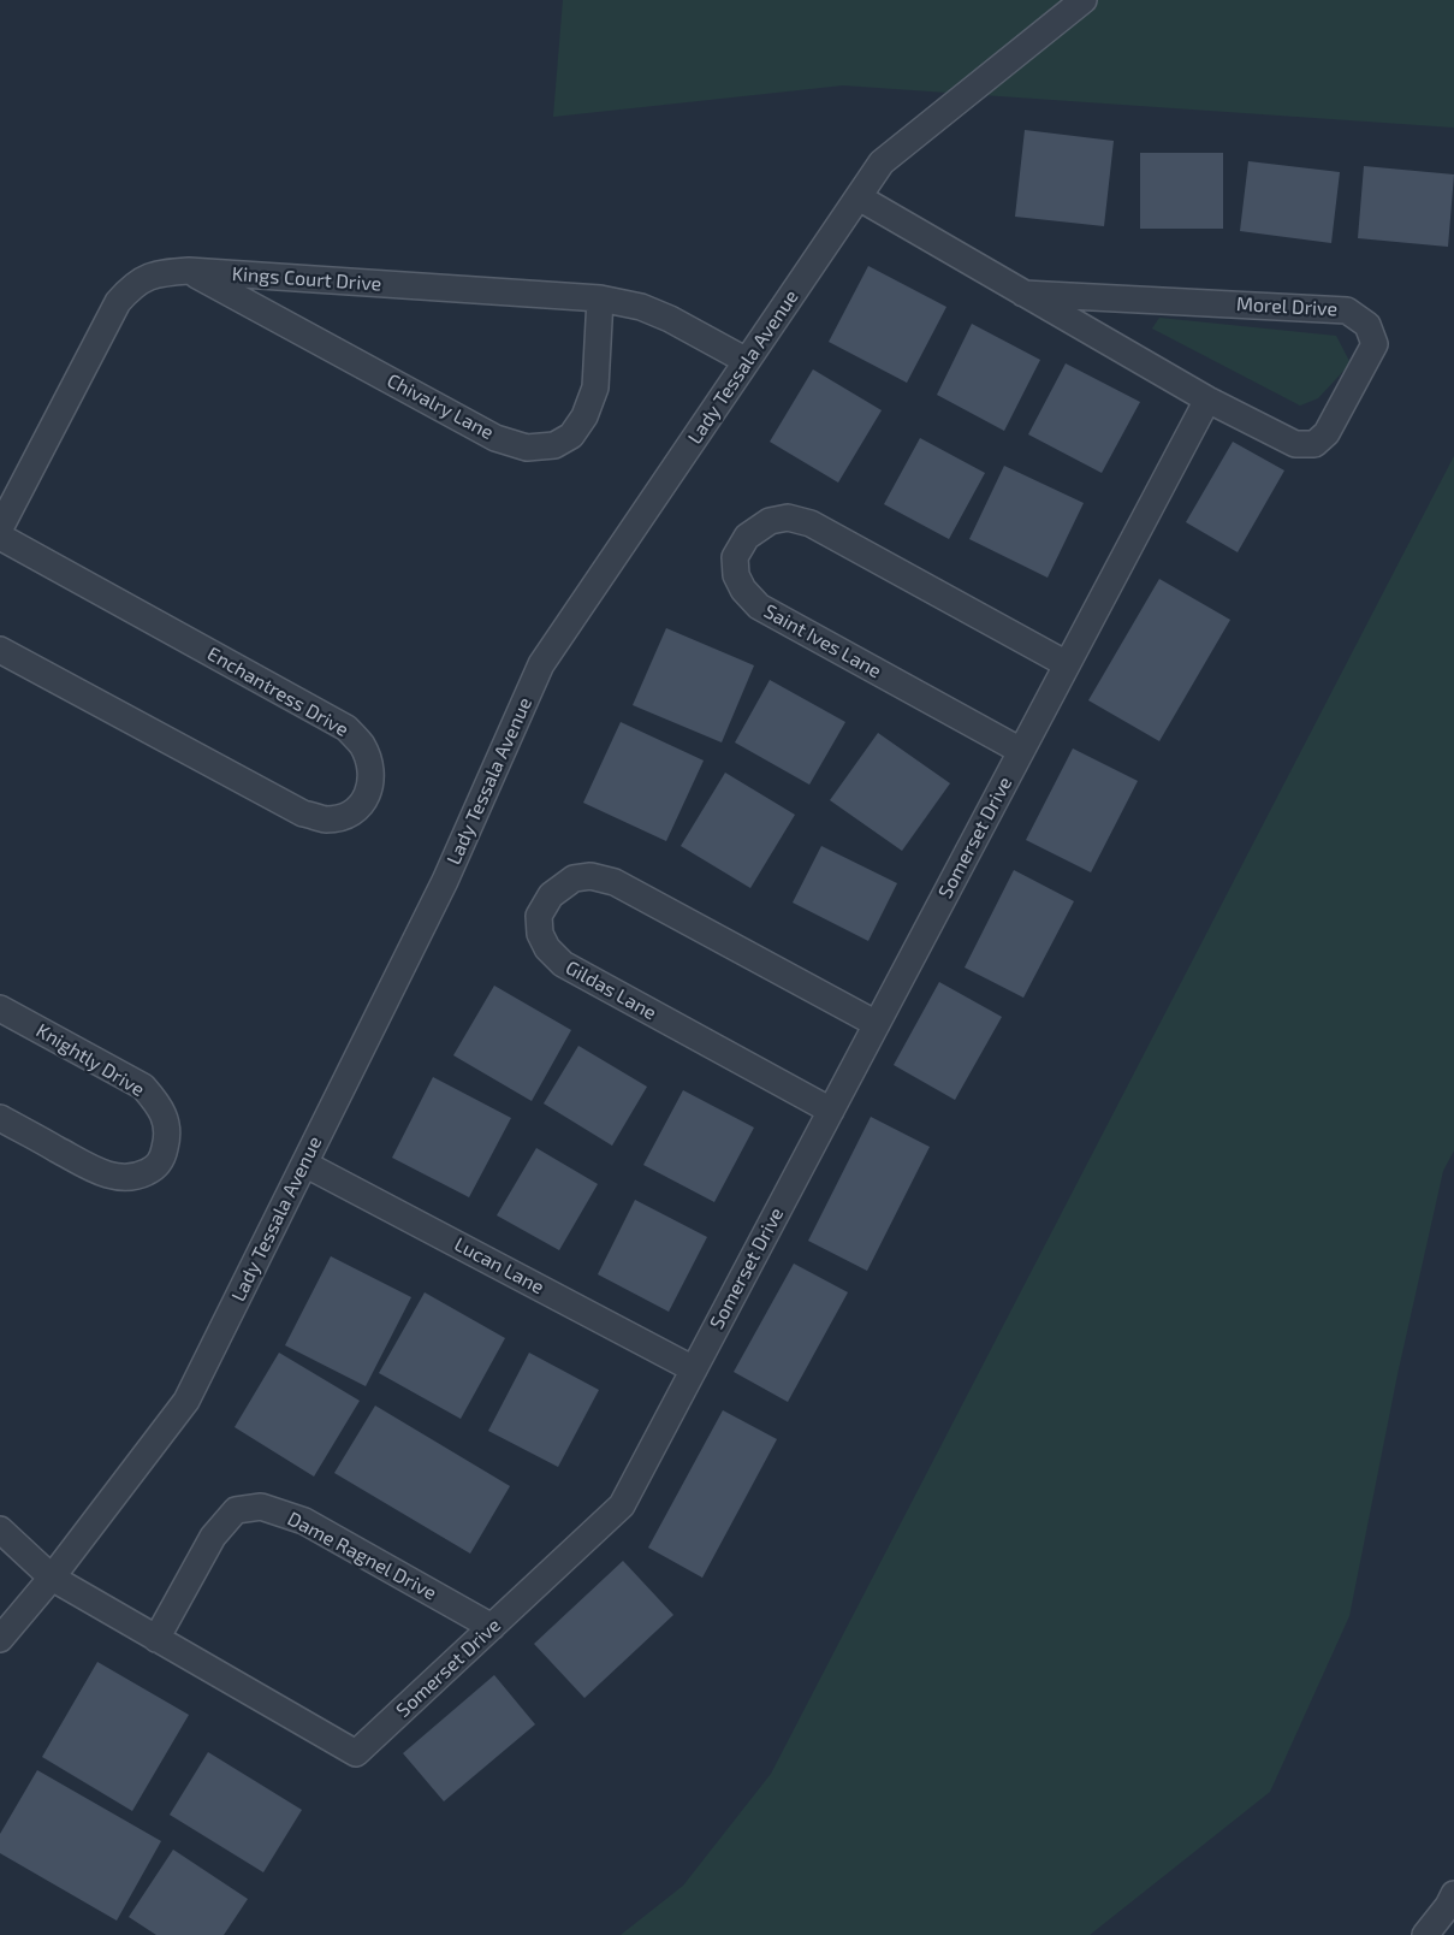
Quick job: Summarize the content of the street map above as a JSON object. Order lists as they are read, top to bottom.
{
  "streets": {
    "street": [
      "Kings Court Drive",
      "Morel Drive",
      "Lady Tessala Avenue",
      "Chivalry Lane",
      "Saint Ives Lane",
      "Enchantress Drive",
      "Somerset Drive",
      "Gildas Lane",
      "Knightly Drive",
      "Lucan Lane",
      "Dame Ragnel Drive"
    ]
  },
  "crossings": [
    ["Kings Court Drive", "Lady Tessala Avenue"],
    ["Kings Court Drive", "Chivalry Lane"],
    ["Morel Drive", "Lady Tessala Avenue"],
    ["Morel Drive", "Somerset Drive"],
    ["Lady Tessala Avenue", "Somerset Drive"],
    ["Lady Tessala Avenue", "Lucan Lane"],
    ["Saint Ives Lane", "Somerset Drive"],
    ["Somerset Drive", "Gildas Lane"],
    ["Somerset Drive", "Lucan Lane"],
    ["Somerset Drive", "Dame Ragnel Drive"]
  ]
}
